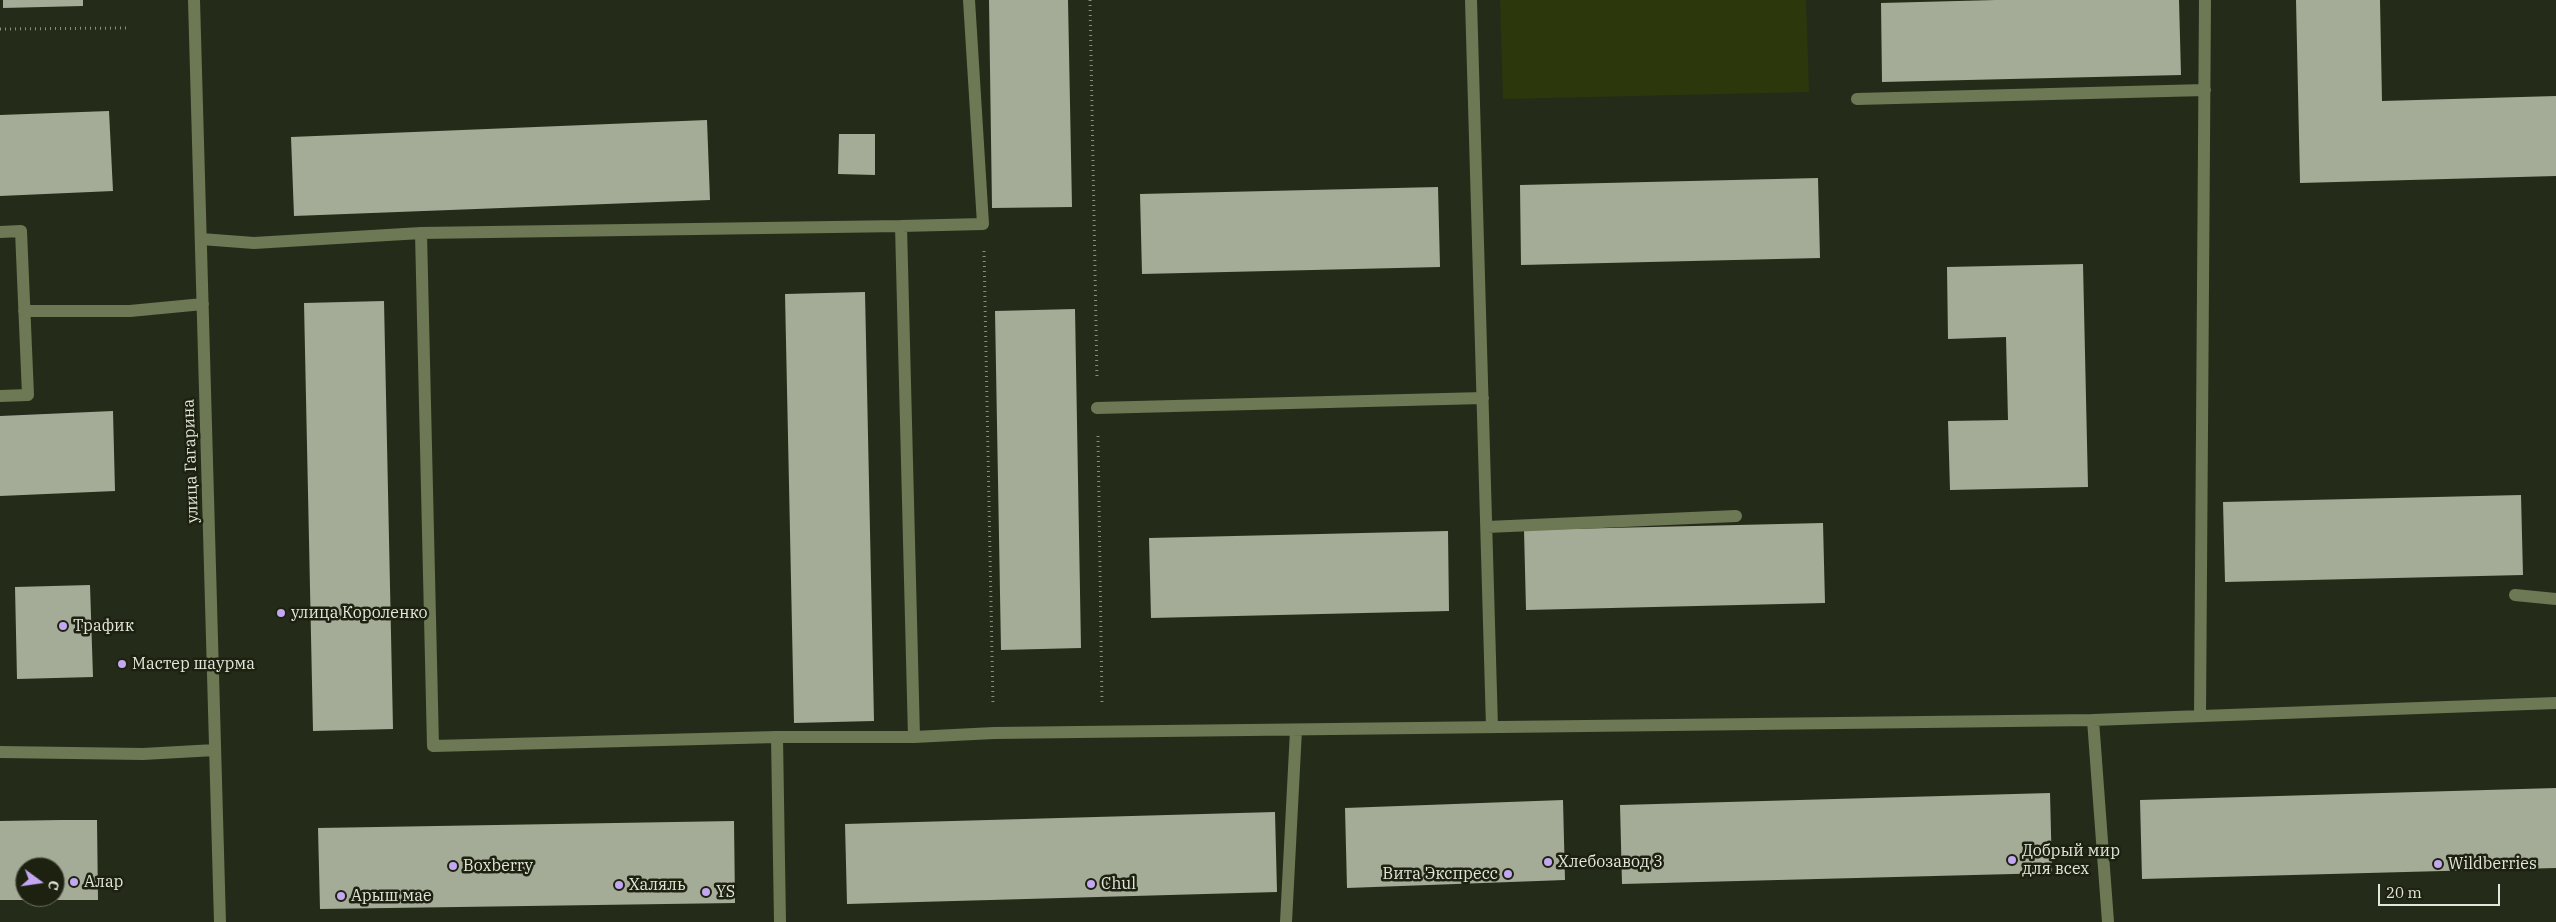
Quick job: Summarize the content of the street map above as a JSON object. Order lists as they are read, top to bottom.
{
  "streets": {
    "street": ["улица Гагарина"]
  },
  "places": [
    "улица Короленко",
    "Трафик",
    "Мастер шаурма",
    "Добрый мир для всех",
    "Хлебозавод 3",
    "Wildberries",
    "Boxberry",
    "Вита Экспресс",
    "Алар",
    "Chul",
    "Халяль",
    "YS",
    "Арыш мае"
  ],
  "scale_bar": "20 m",
  "north": "right"
}
